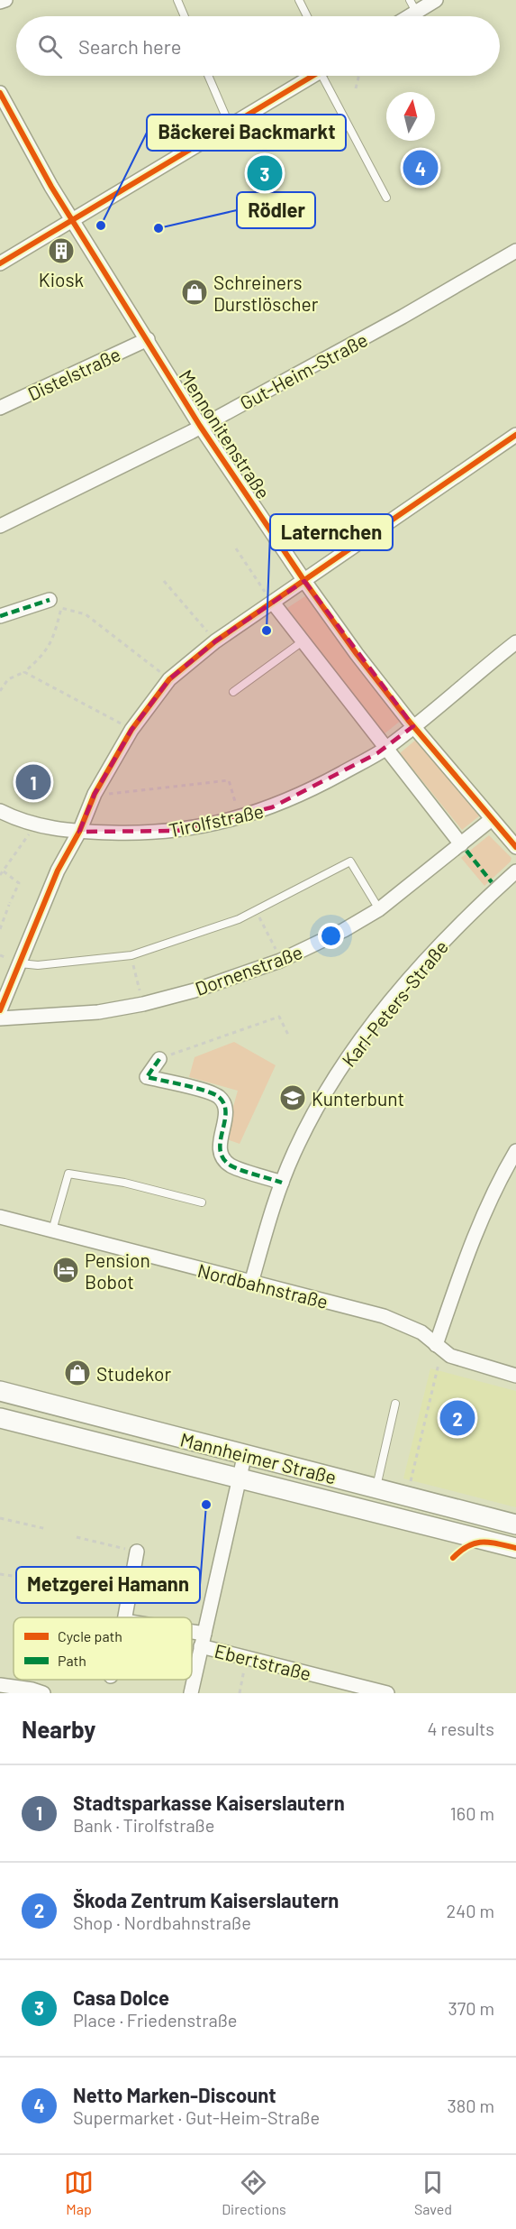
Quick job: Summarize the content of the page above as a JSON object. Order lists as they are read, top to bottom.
{
  "streets": {
    "main road": ["Mannheimer Straße"],
    "street": [
      "Gut-Heim-Straße",
      "Distelstraße",
      "Mennonitenstraße",
      "Tirolfstraße",
      "Dornenstraße",
      "Karl-Peters-Straße",
      "Nordbahnstraße",
      "Ebertstraße"
    ]
  },
  "crossings": [
    ["Gut-Heim-Straße", "Mennonitenstraße"],
    ["Distelstraße", "Mennonitenstraße"],
    ["Mennonitenstraße", "Tirolfstraße"],
    ["Mennonitenstraße", "Dornenstraße"],
    ["Karl-Peters-Straße", "Nordbahnstraße"]
  ],
  "places": {
    "other": [
      "Bäckerei Backmarkt",
      "Rödler",
      "Laternchen",
      "Metzgerei Hamann"
    ],
    "building": ["Kiosk"],
    "shop": ["Schreiners Durstlöscher", "Studekor"],
    "school or university": ["Kunterbunt"],
    "hotel": ["Pension Bobot"]
  },
  "legend": ["Cycle path", "Path"],
  "north": "top",
  "page": {
    "search": "Search here",
    "pins": [
      "4",
      "3",
      "1",
      "2"
    ],
    "heading": ["Nearby", "4 results"],
    "list": [
      {
        "mark": "1",
        "name": "Stadtsparkasse Kaiserslautern",
        "note": "Bank · Tirolfstraße",
        "value": "160 m"
      },
      {
        "mark": "2",
        "name": "Škoda Zentrum Kaiserslautern",
        "note": "Shop · Nordbahnstraße",
        "value": "240 m"
      },
      {
        "mark": "3",
        "name": "Casa Dolce",
        "note": "Place · Friedenstraße",
        "value": "370 m"
      },
      {
        "mark": "4",
        "name": "Netto Marken-Discount",
        "note": "Supermarket · Gut-Heim-Straße",
        "value": "380 m"
      }
    ],
    "nav": ["Map", "Directions", "Saved"]
  }
}
